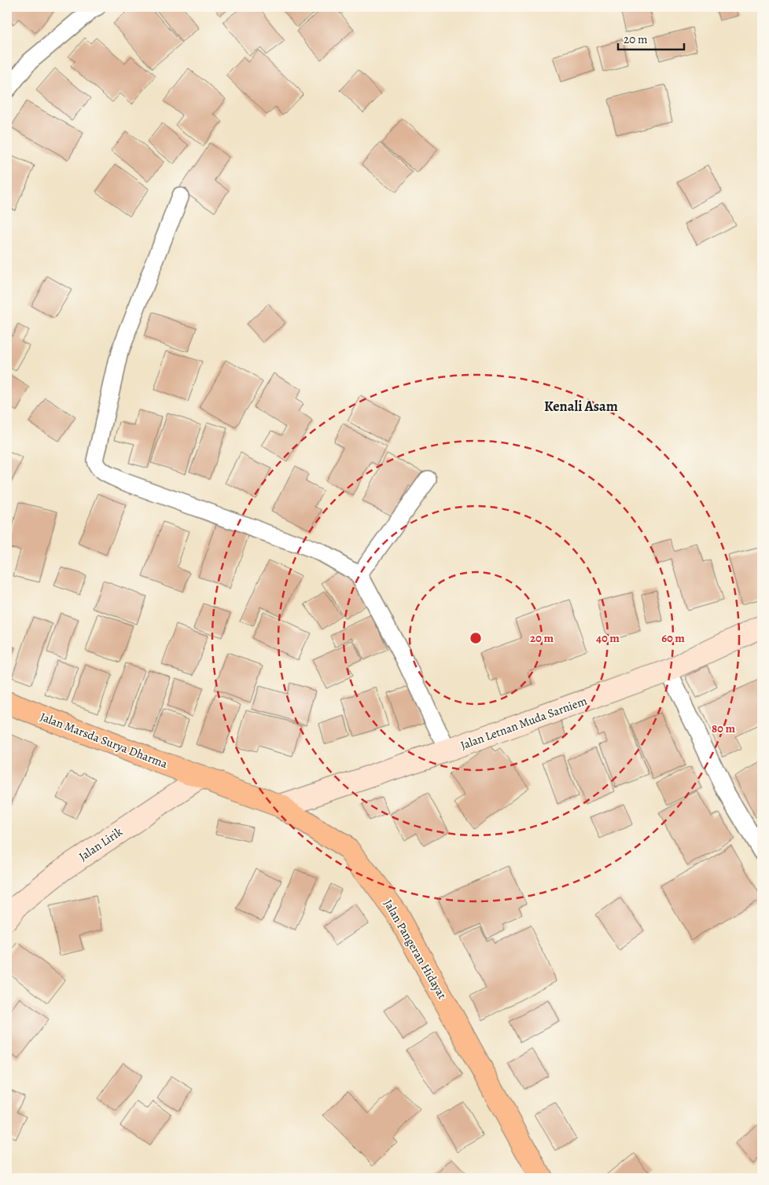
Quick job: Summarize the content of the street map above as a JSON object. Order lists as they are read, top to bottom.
{
  "streets": {
    "highway": ["Jalan Marsda Surya Dharma", "Jalan Pangeran Hidayat"],
    "main road": ["Jalan Letnan Muda Sarniem", "Jalan Lirik"]
  },
  "crossings": [
    ["Jalan Letnan Muda Sarniem", "Jalan Pangeran Hidayat"],
    ["Jalan Marsda Surya Dharma", "Jalan Lirik"],
    ["Jalan Marsda Surya Dharma", "Jalan Pangeran Hidayat"],
    ["Jalan Lirik", "Jalan Pangeran Hidayat"]
  ],
  "districts": ["Kenali Asam"],
  "scale_bar": "20 m",
  "rings": [
    "20 m",
    "40 m",
    "60 m",
    "80 m"
  ]
}
